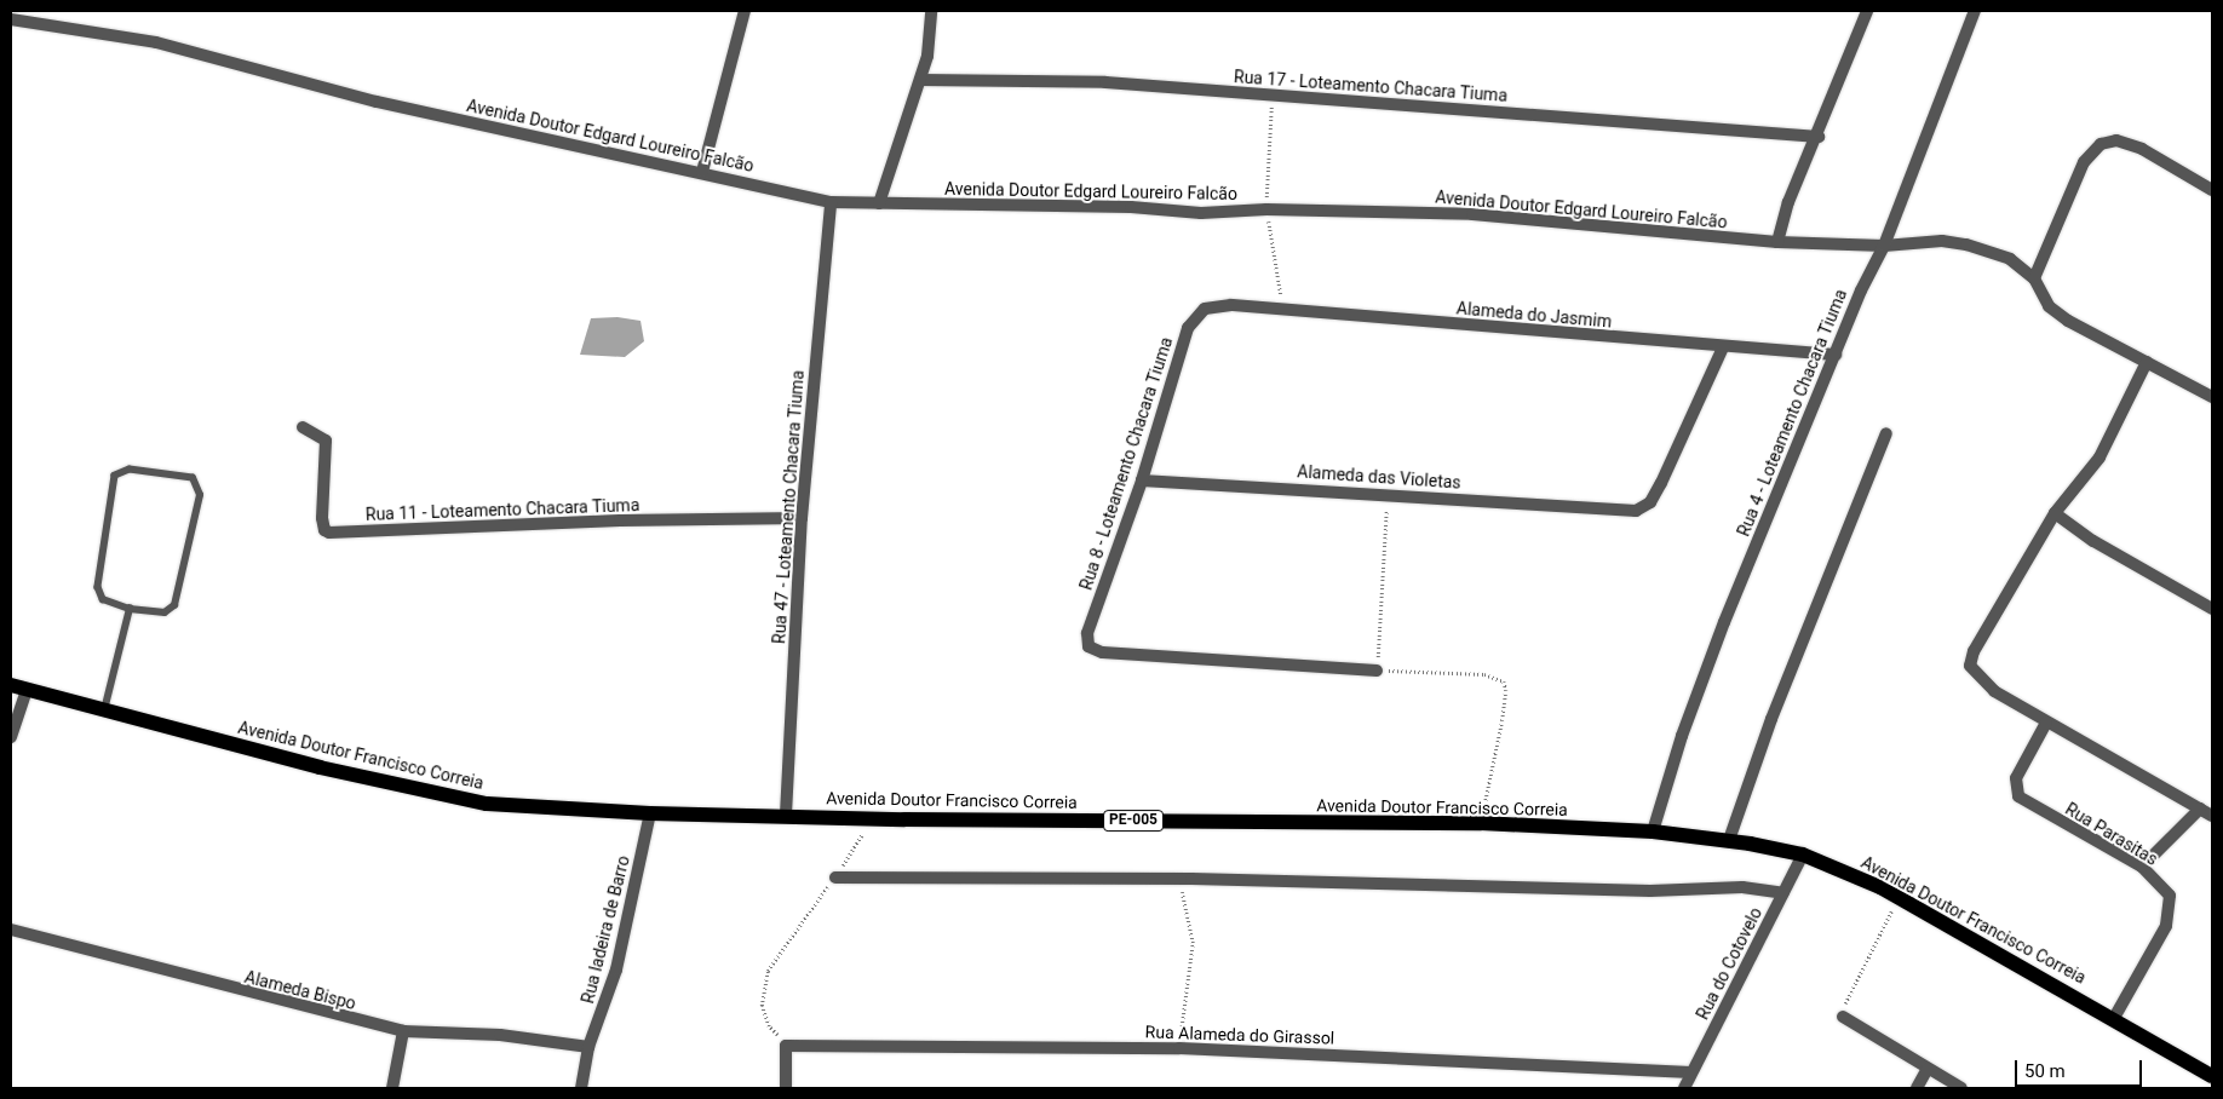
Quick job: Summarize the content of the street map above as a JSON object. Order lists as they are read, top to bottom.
{
  "streets": {
    "main road": ["Avenida Doutor Francisco Correia", "PE-005"],
    "street": [
      "Rua 17 - Loteamento Chacara Tiuma",
      "Avenida Doutor Edgard Loureiro Falcão",
      "Alameda do Jasmim",
      "Rua 4 - Loteamento Chacara Tiuma",
      "Rua 8 - Loteamento Chacara Tiuma",
      "Alameda das Violetas",
      "Rua 47 - Loteamento Chacara Tiuma",
      "Rua 11 - Loteamento Chacara Tiuma",
      "Rua Parasitas",
      "Rua ladeira de Barro",
      "Rua do Cotovelo",
      "Alameda Bispo",
      "Rua Alameda do Girassol"
    ]
  },
  "crossings": [
    ["Avenida Doutor Edgard Loureiro Falcão", "Rua 4 - Loteamento Chacara Tiuma"],
    ["Avenida Doutor Edgard Loureiro Falcão", "Rua 47 - Loteamento Chacara Tiuma"],
    ["Alameda do Jasmim", "Rua 4 - Loteamento Chacara Tiuma"],
    ["Alameda do Jasmim", "Rua 8 - Loteamento Chacara Tiuma"],
    ["Alameda do Jasmim", "Alameda das Violetas"],
    ["Rua 4 - Loteamento Chacara Tiuma", "Avenida Doutor Francisco Correia"],
    ["Rua 8 - Loteamento Chacara Tiuma", "Alameda das Violetas"],
    ["Rua 47 - Loteamento Chacara Tiuma", "Rua 11 - Loteamento Chacara Tiuma"],
    ["Rua 47 - Loteamento Chacara Tiuma", "Avenida Doutor Francisco Correia"],
    ["Avenida Doutor Francisco Correia", "Rua Parasitas"],
    ["Avenida Doutor Francisco Correia", "Rua ladeira de Barro"],
    ["Avenida Doutor Francisco Correia", "Rua do Cotovelo"],
    ["Rua ladeira de Barro", "Alameda Bispo"],
    ["Rua do Cotovelo", "Rua Alameda do Girassol"]
  ],
  "scale_bar": "50 m"
}
